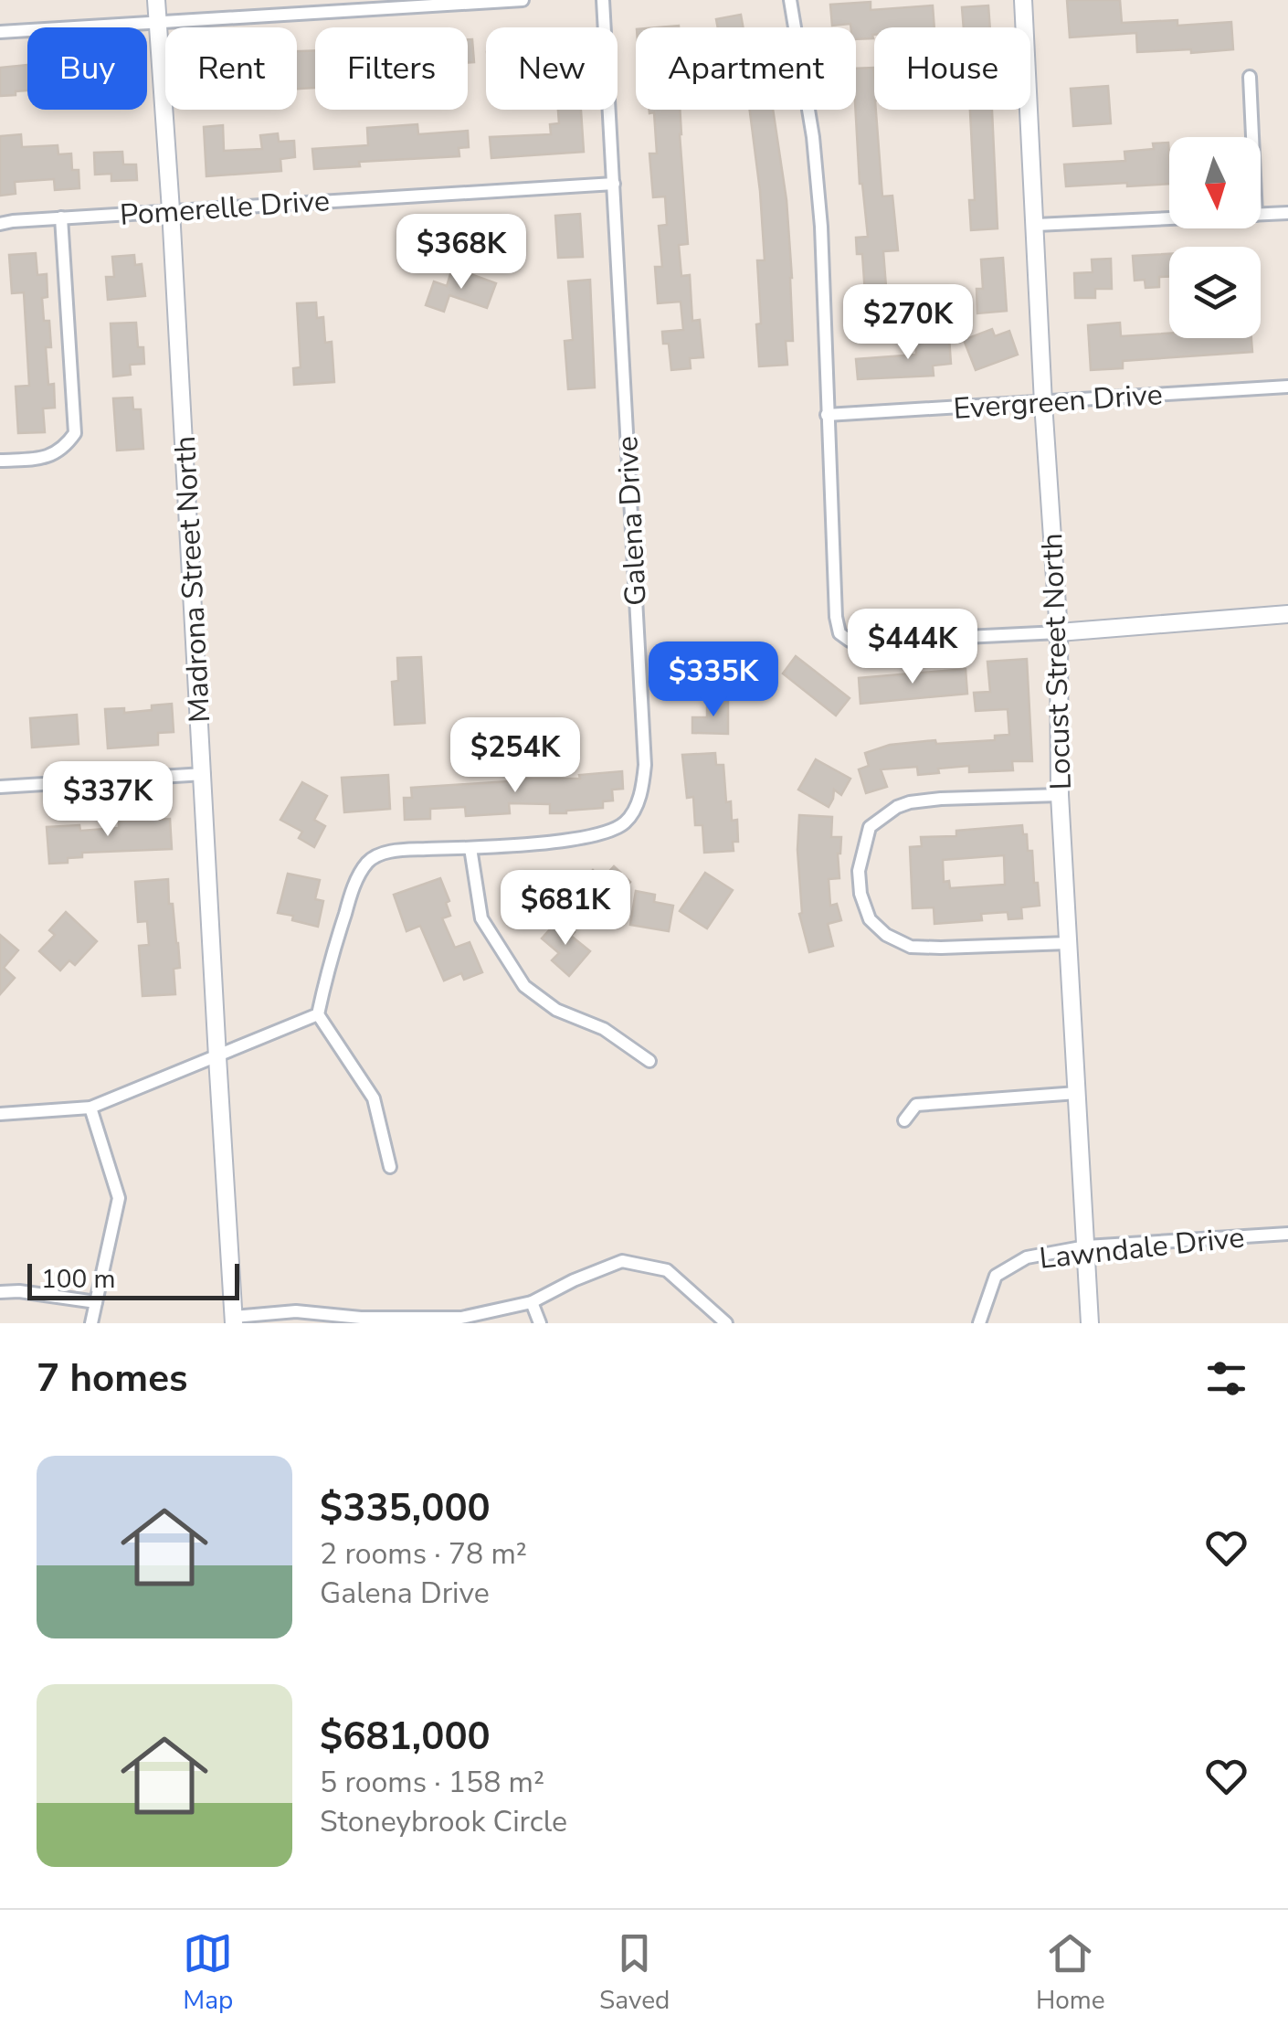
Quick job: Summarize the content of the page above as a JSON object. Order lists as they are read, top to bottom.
{
  "streets": {
    "street": [
      "Pomerelle Drive",
      "Evergreen Drive",
      "Galena Drive",
      "Madrona Street North",
      "Locust Street North",
      "Lawndale Drive"
    ]
  },
  "crossings": [
    ["Pomerelle Drive", "Galena Drive"],
    ["Pomerelle Drive", "Madrona Street North"],
    ["Evergreen Drive", "Locust Street North"],
    ["Locust Street North", "Lawndale Drive"]
  ],
  "scale_bar": "100 m",
  "north": "bottom",
  "page": {
    "chip": [
      "Buy",
      "Rent",
      "Filters",
      "New",
      "Apartment",
      "House"
    ],
    "price": [
      "$368K",
      "$270K",
      "$444K",
      "$335K",
      "$254K",
      "$337K",
      "$681K"
    ],
    "scale": "100 m",
    "heading": "7 homes",
    "list": [
      {
        "name": "$335,000",
        "note": "2 rooms · 78 m² · Galena Drive"
      },
      {
        "name": "$681,000",
        "note": "5 rooms · 158 m² · Stoneybrook Circle"
      }
    ],
    "tabs": ["Map", "Saved", "Home"]
  }
}
